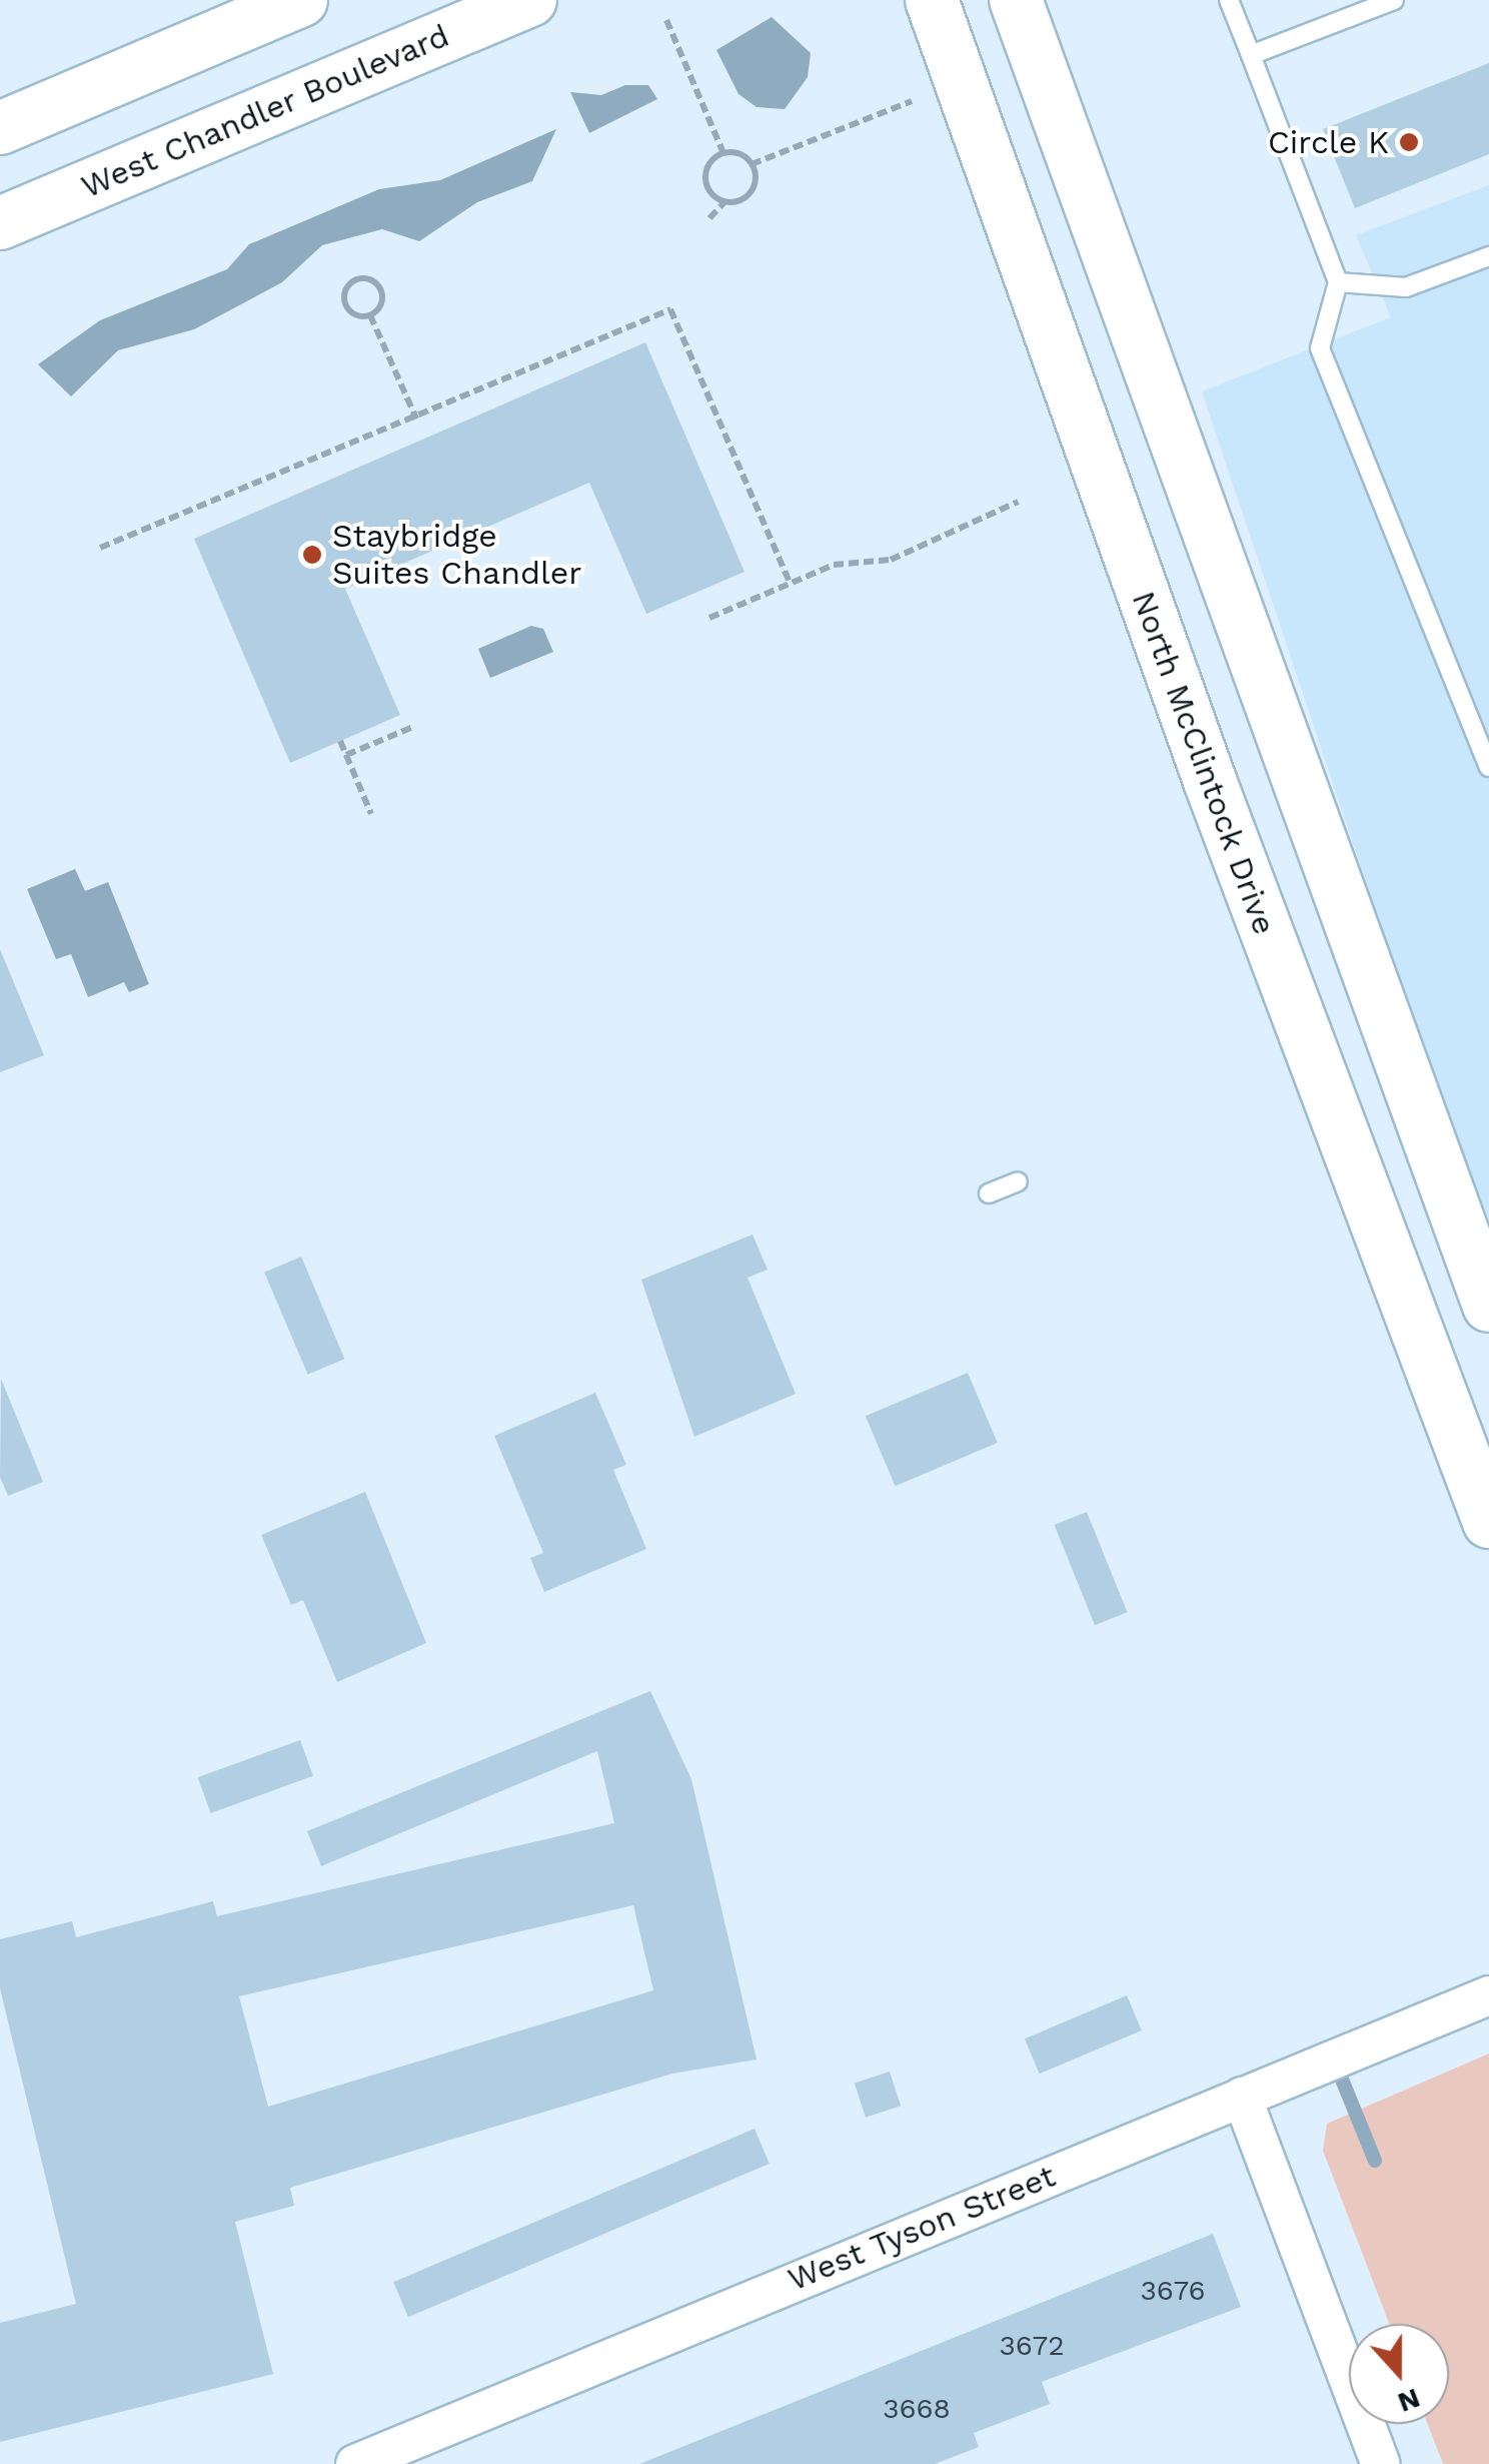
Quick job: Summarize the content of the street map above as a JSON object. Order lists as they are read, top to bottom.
{
  "streets": {
    "main road": ["West Chandler Boulevard", "North McClintock Drive"],
    "street": ["West Tyson Street"]
  },
  "places": ["Circle K", "Staybridge Suites Chandler"],
  "house_numbers": ["3676", "3672", "3668"],
  "north": "bottom"
}
